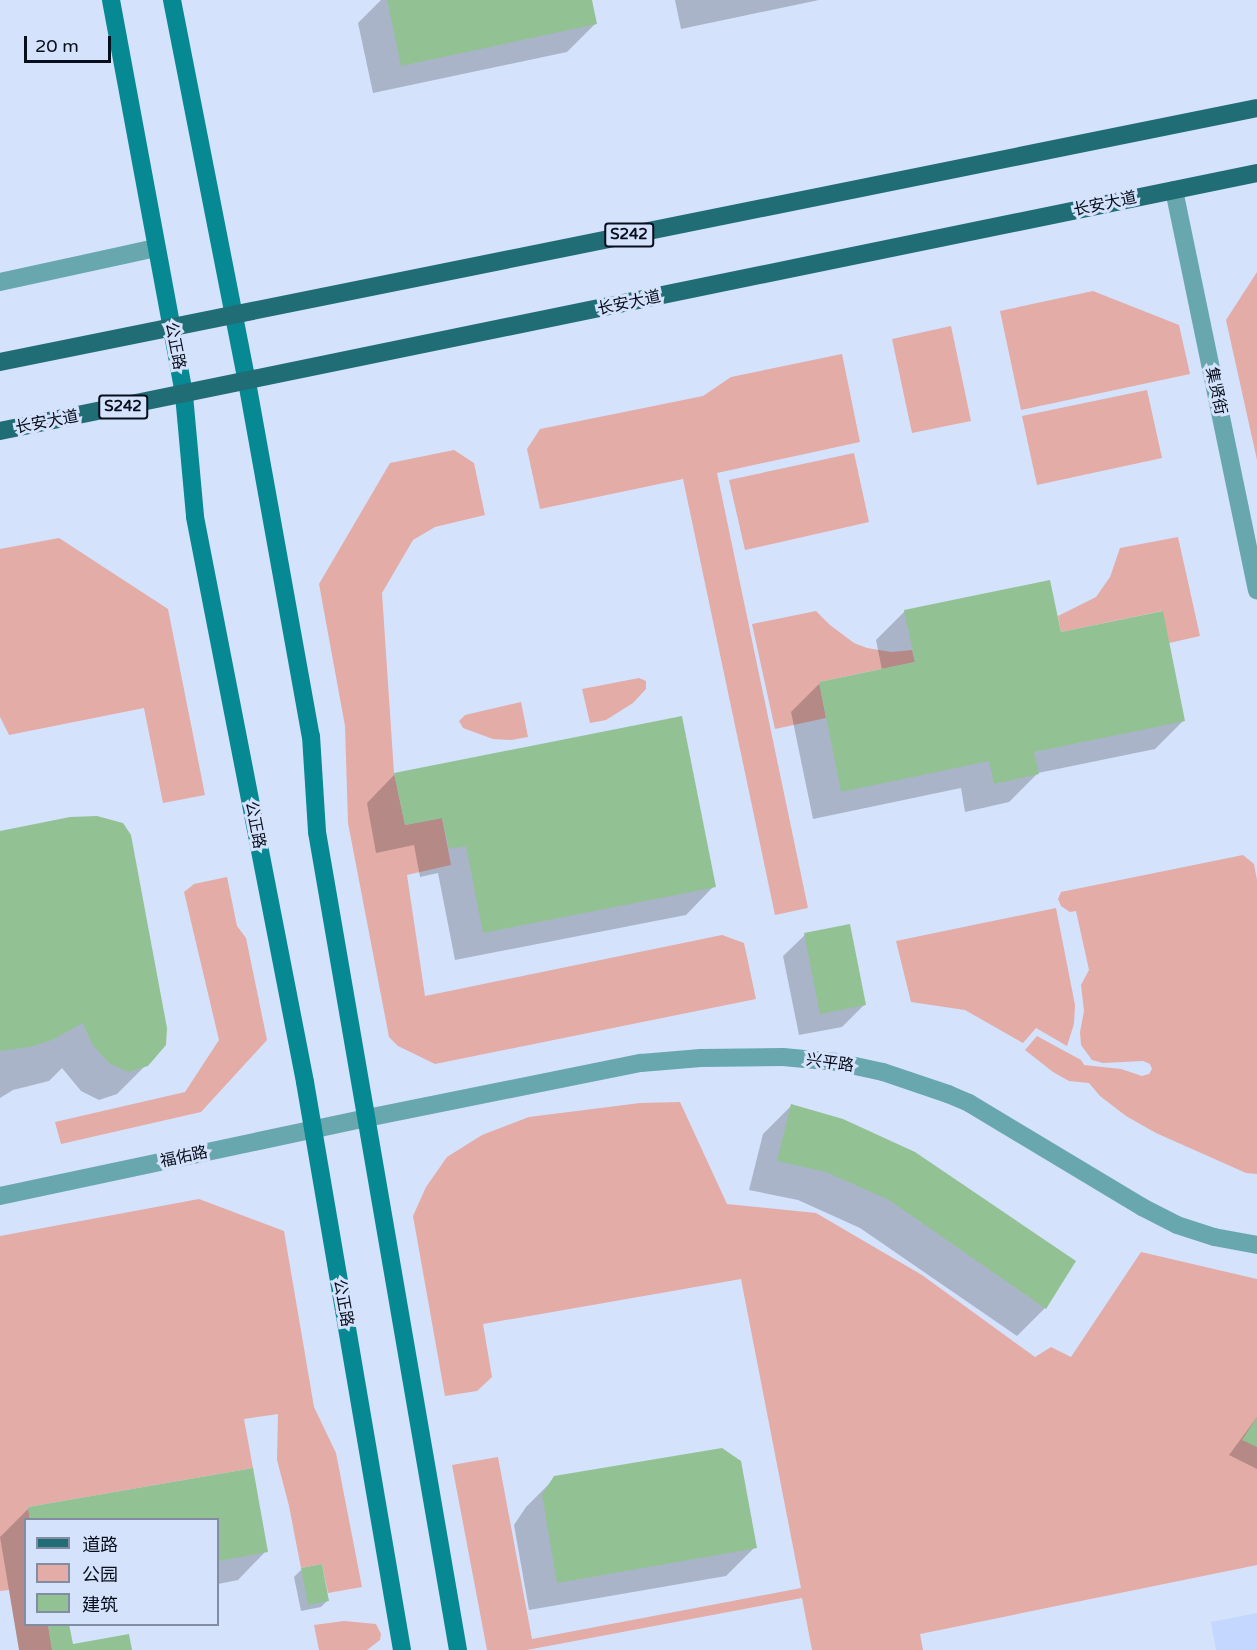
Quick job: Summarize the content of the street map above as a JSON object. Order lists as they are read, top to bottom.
{
  "streets": {
    "main road": ["长安大道", "S242", "公正路"],
    "street": ["集贤街", "兴平路", "福佑路"]
  },
  "crossings": [
    ["长安大道", "公正路"],
    ["长安大道", "集贤街"],
    ["S242", "公正路"],
    ["公正路", "福佑路"],
    ["兴平路", "福佑路"]
  ],
  "legend": ["道路", "公园", "建筑"],
  "scale_bar": "20 m"
}
